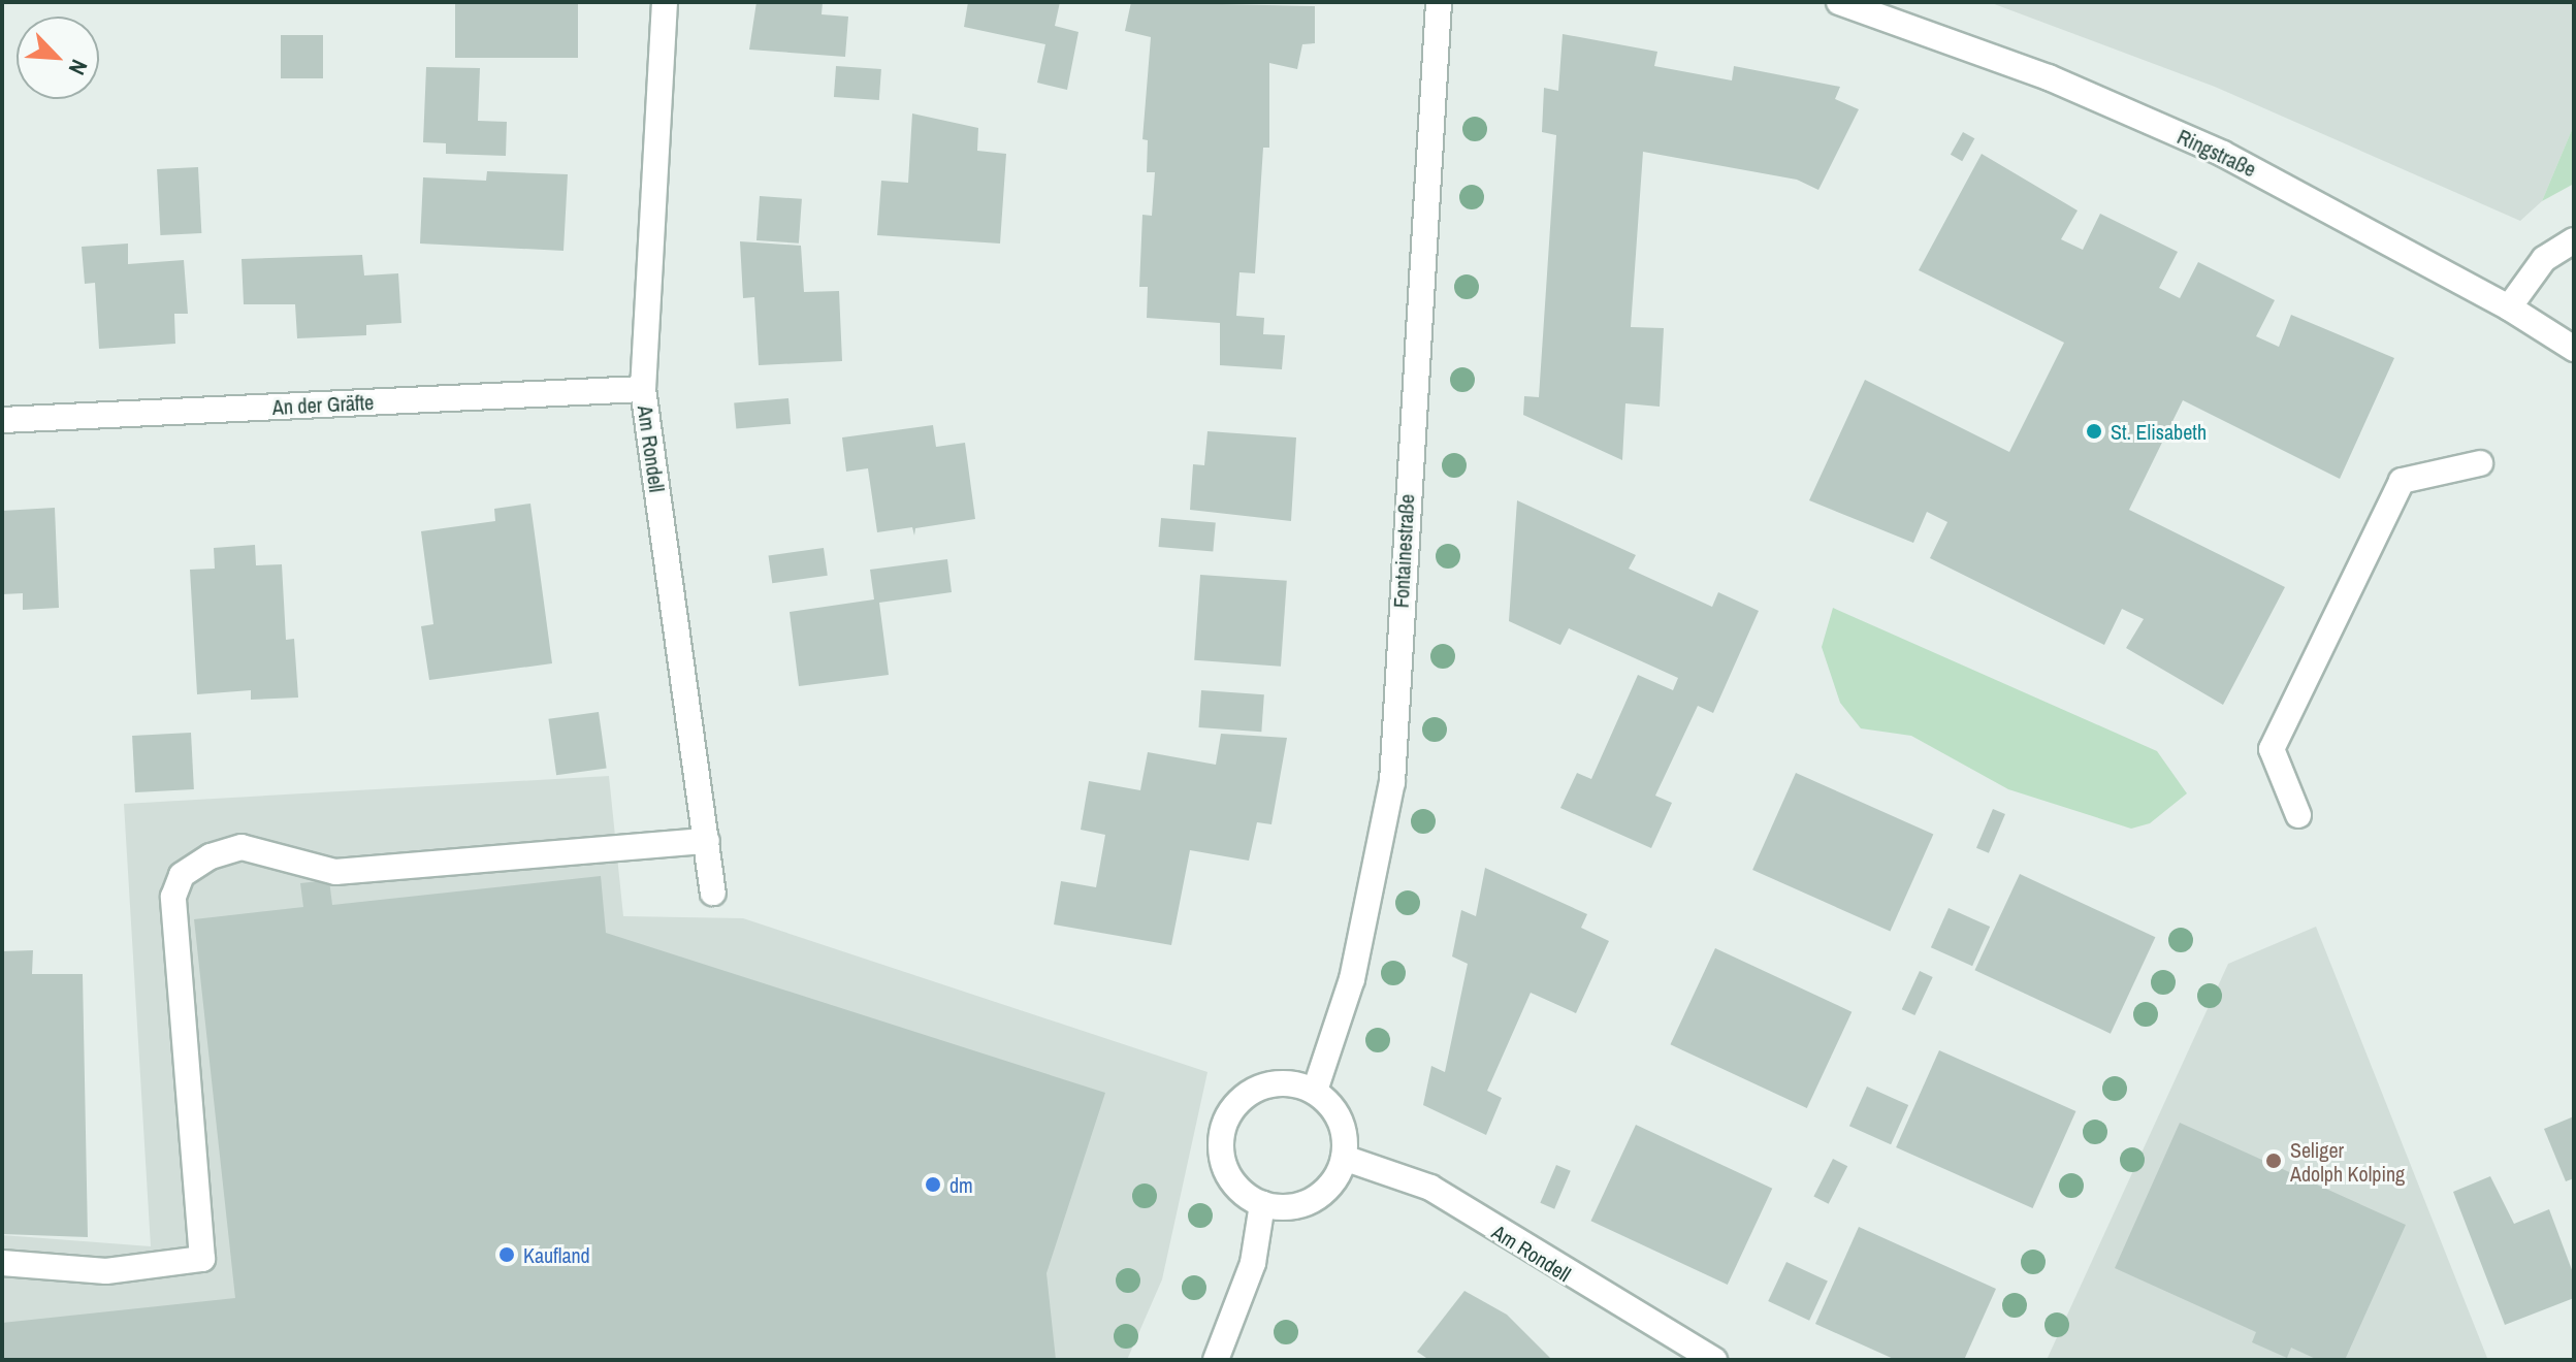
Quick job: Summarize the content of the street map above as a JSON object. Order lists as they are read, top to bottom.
{
  "streets": {
    "street": [
      "Ringstraße",
      "An der Gräfte",
      "Am Rondell",
      "Fontainestraße"
    ]
  },
  "crossings": [
    ["An der Gräfte", "Am Rondell"],
    ["Am Rondell", "Fontainestraße"]
  ],
  "places": [
    "St. Elisabeth",
    "Seliger Adolph Kolping",
    "dm",
    "Kaufland"
  ],
  "north": "bottom right"
}
